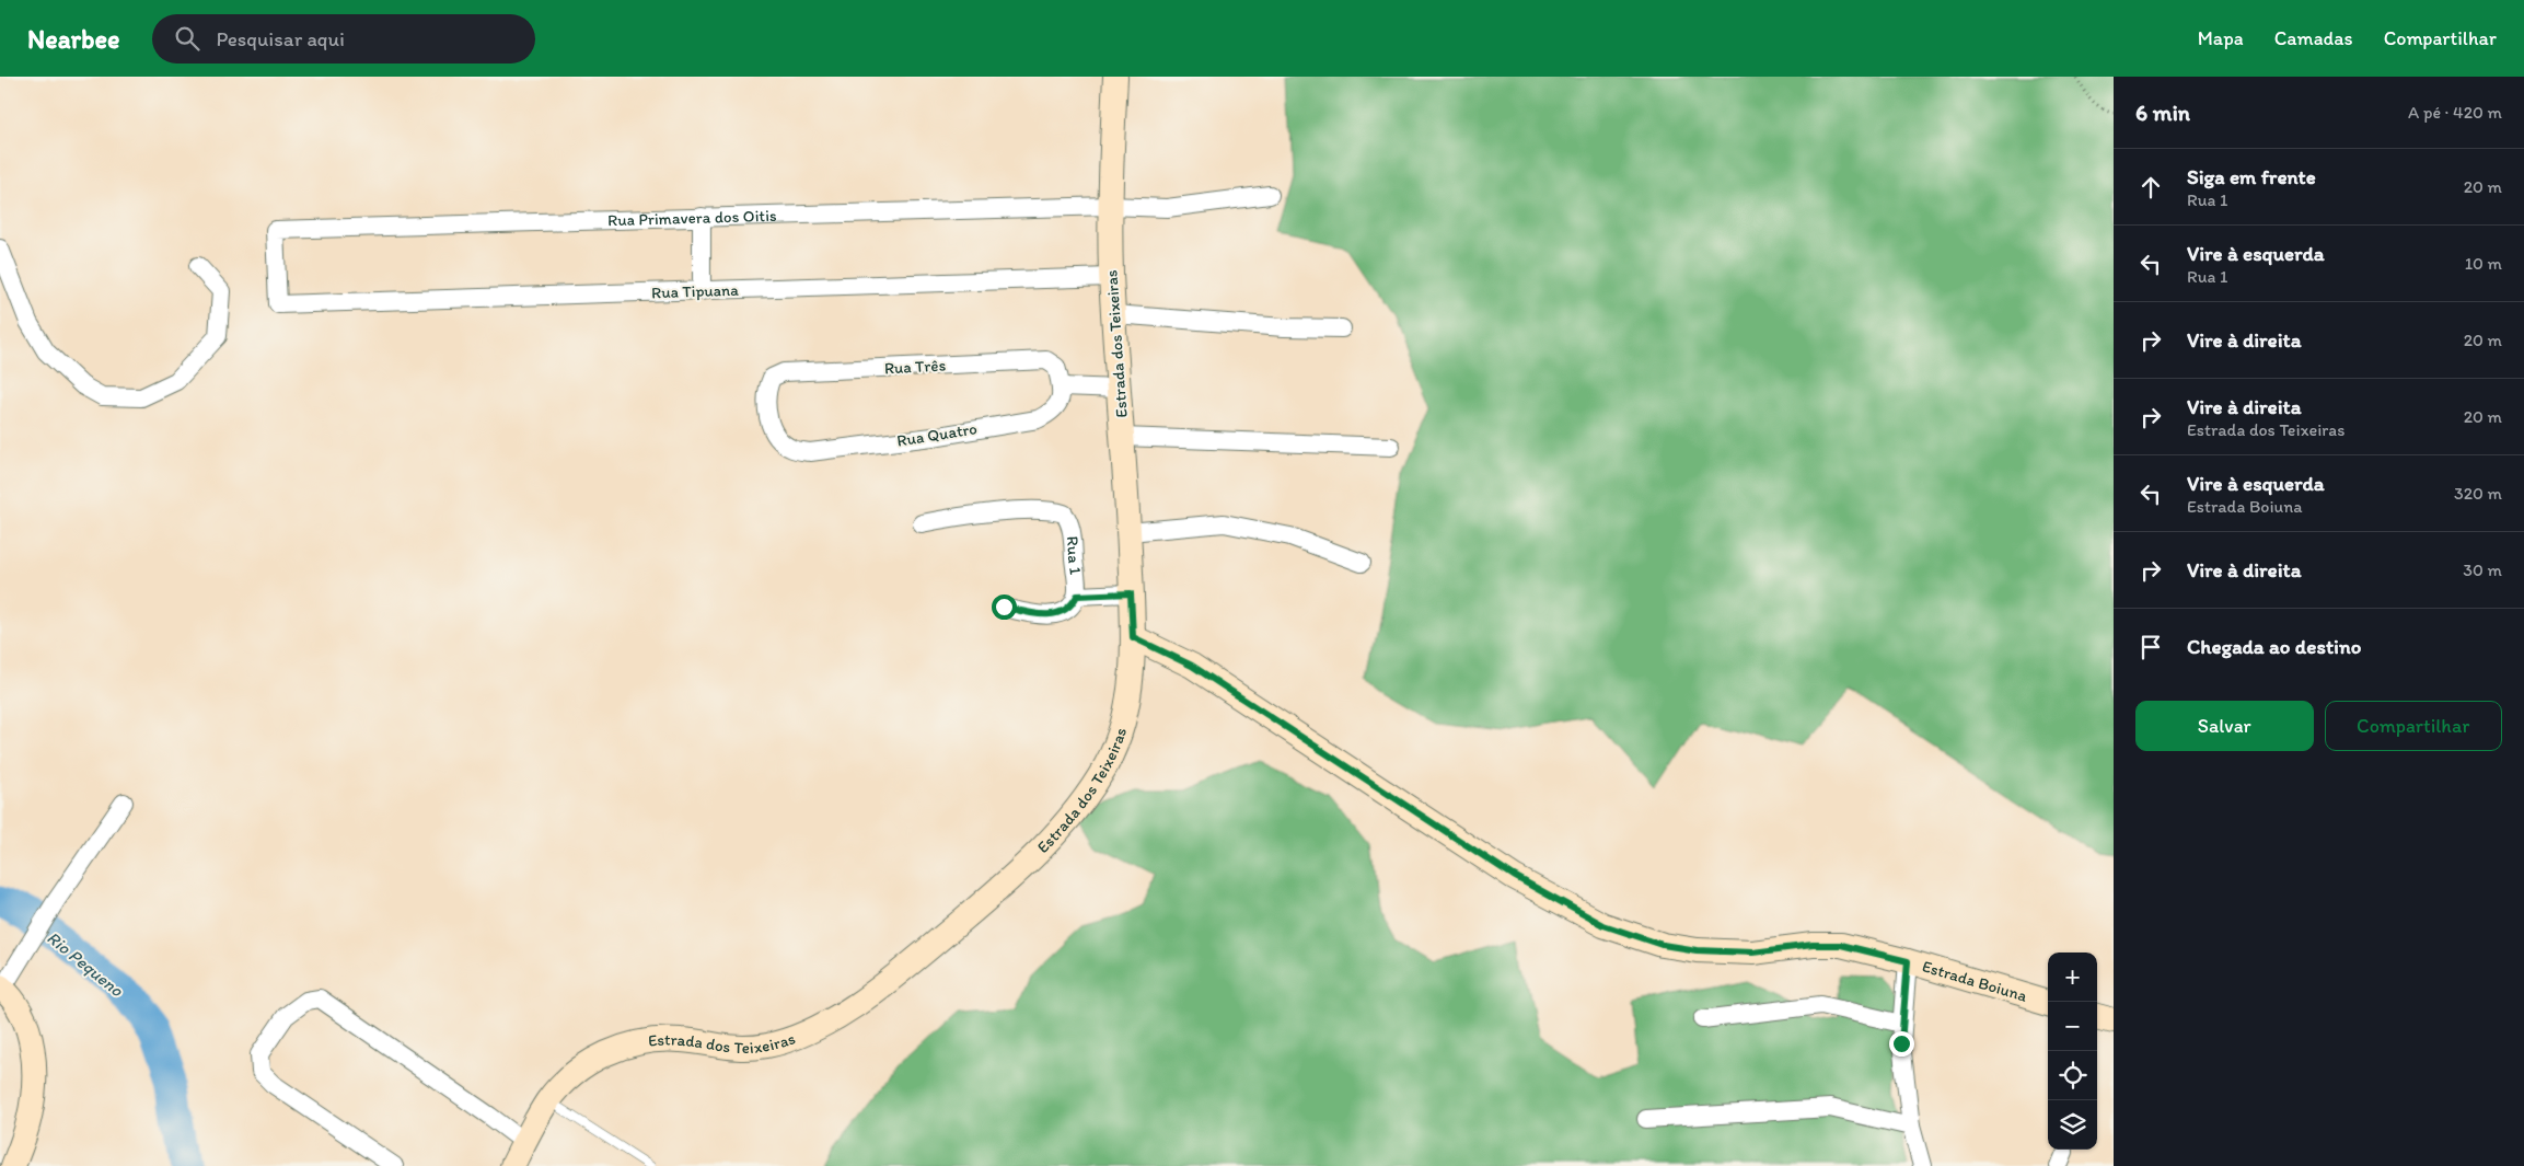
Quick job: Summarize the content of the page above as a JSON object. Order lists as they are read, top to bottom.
{
  "streets": {
    "street": [
      "Rua Primavera dos Oitis",
      "Rua Tipuana",
      "Estrada dos Teixeiras",
      "Rua Três",
      "Rua Quatro",
      "Rua 1",
      "Estrada Boiuna"
    ]
  },
  "crossings": [
    ["Rua Primavera dos Oitis", "Rua Tipuana"],
    ["Rua Primavera dos Oitis", "Estrada dos Teixeiras"],
    ["Rua Tipuana", "Estrada dos Teixeiras"],
    ["Estrada dos Teixeiras", "Estrada Boiuna"],
    ["Rua Três", "Rua Quatro"]
  ],
  "water": ["Rio Pequeno"],
  "page": {
    "header": "Nearbee",
    "search": "Pesquisar aqui",
    "nav": ["Mapa", "Camadas", "Compartilhar"],
    "heading": ["6 min", "A pé · 420 m"],
    "list": [
      ["Siga em frente", "Rua 1", "20 m"],
      ["Vire à esquerda", "Rua 1", "10 m"],
      ["Vire à direita", "20 m"],
      ["Vire à direita", "Estrada dos Teixeiras", "20 m"],
      ["Vire à esquerda", "Estrada Boiuna", "320 m"],
      ["Vire à direita", "30 m"],
      "Chegada ao destino"
    ],
    "buttons": ["Salvar", "Compartilhar"],
    "map_buttons": ["+", "−"]
  }
}
